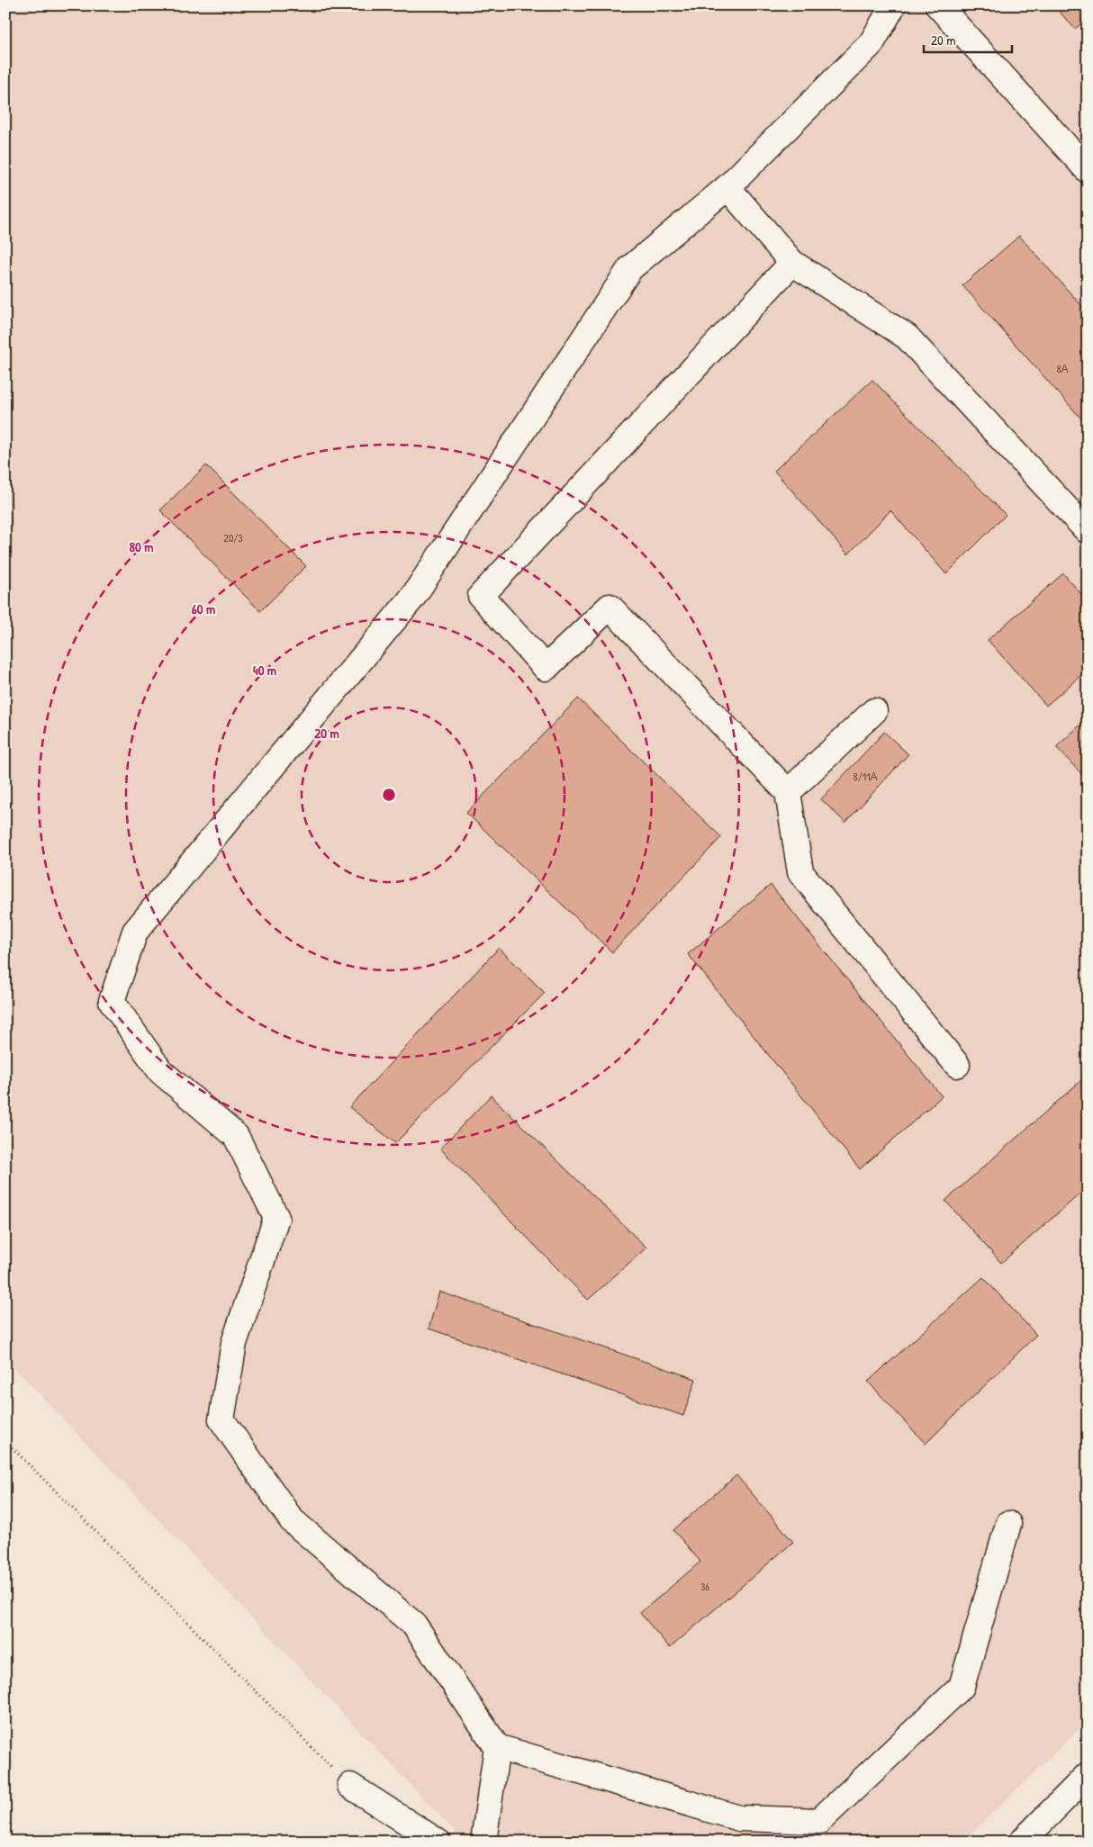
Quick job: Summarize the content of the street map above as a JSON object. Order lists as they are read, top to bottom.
{
  "house_numbers": [
    "8А",
    "20/3",
    "8/11А",
    "36"
  ],
  "scale_bar": "20 m",
  "rings": [
    "80 m",
    "60 m",
    "40 m",
    "20 m"
  ]
}
